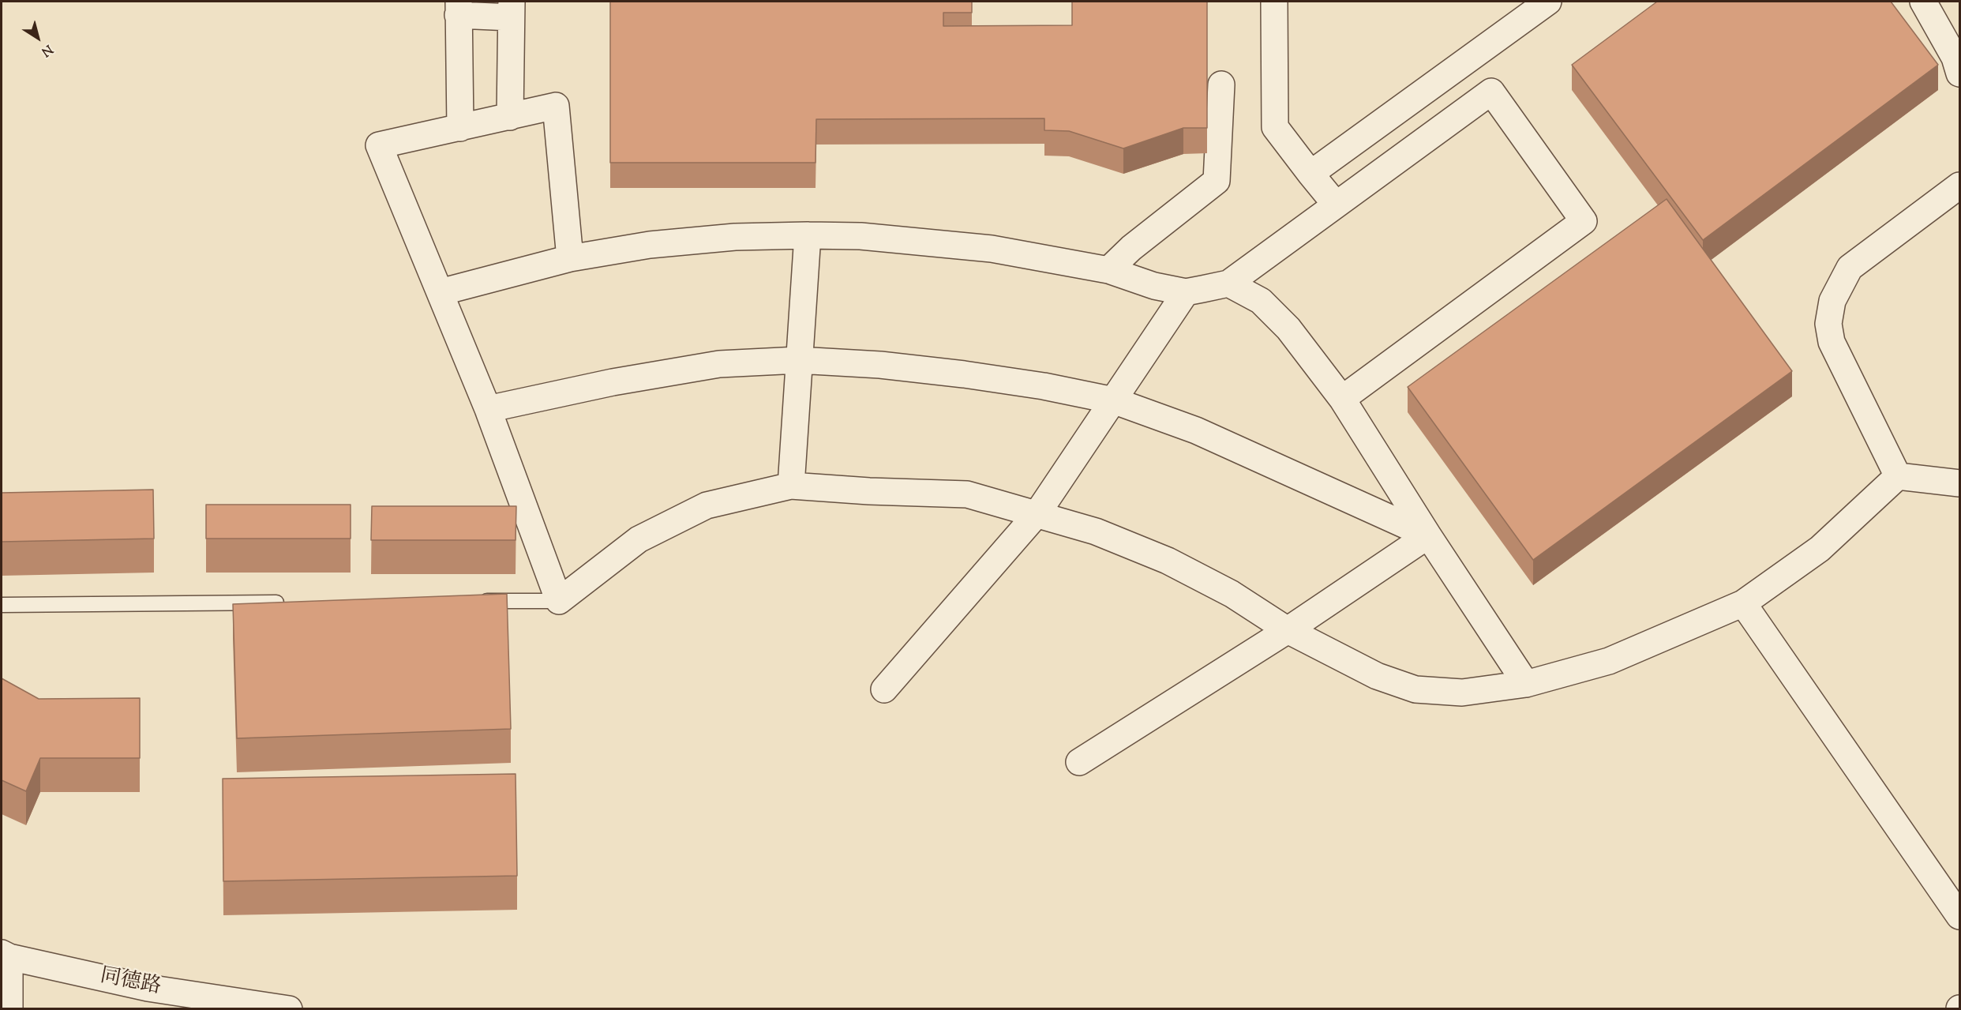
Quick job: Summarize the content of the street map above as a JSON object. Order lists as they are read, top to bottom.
{
  "streets": {
    "street": ["同德路"]
  },
  "north": "bottom right"
}
